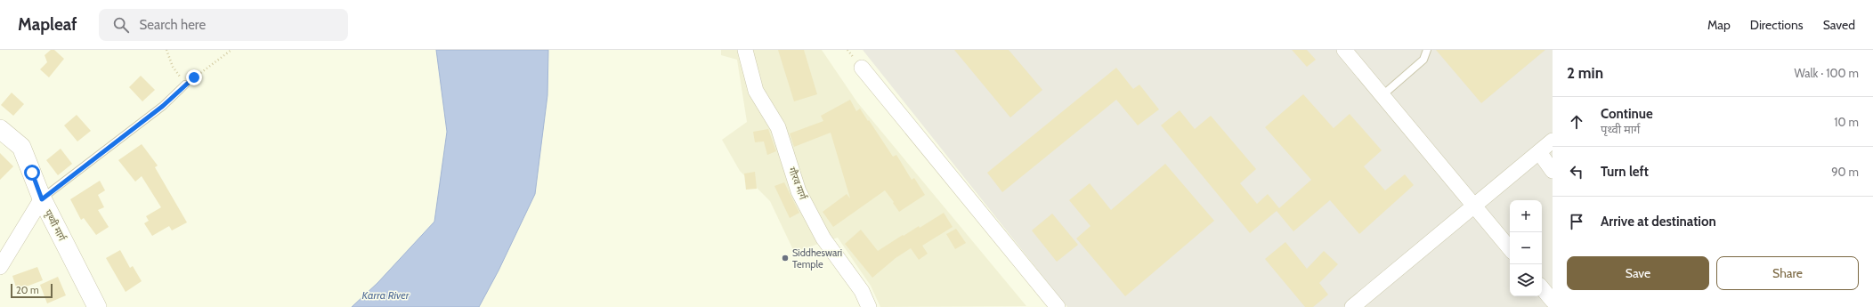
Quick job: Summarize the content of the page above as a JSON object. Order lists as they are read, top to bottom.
{
  "streets": {
    "street": ["गौरव मार्ग", "पृथ्वी मार्ग"]
  },
  "water": ["Karra River"],
  "places": ["Siddheswari Temple"],
  "scale_bar": "20 m",
  "page": {
    "header": "Mapleaf",
    "search": "Search here",
    "nav": ["Map", "Directions", "Saved"],
    "heading": ["2 min", "Walk · 100 m"],
    "list": [
      ["Continue", "पृथ्वी मार्ग", "10 m"],
      ["Turn left", "90 m"],
      "Arrive at destination"
    ],
    "map_buttons": ["+", "−"],
    "buttons": ["Save", "Share"],
    "scale": "20 m"
  }
}
